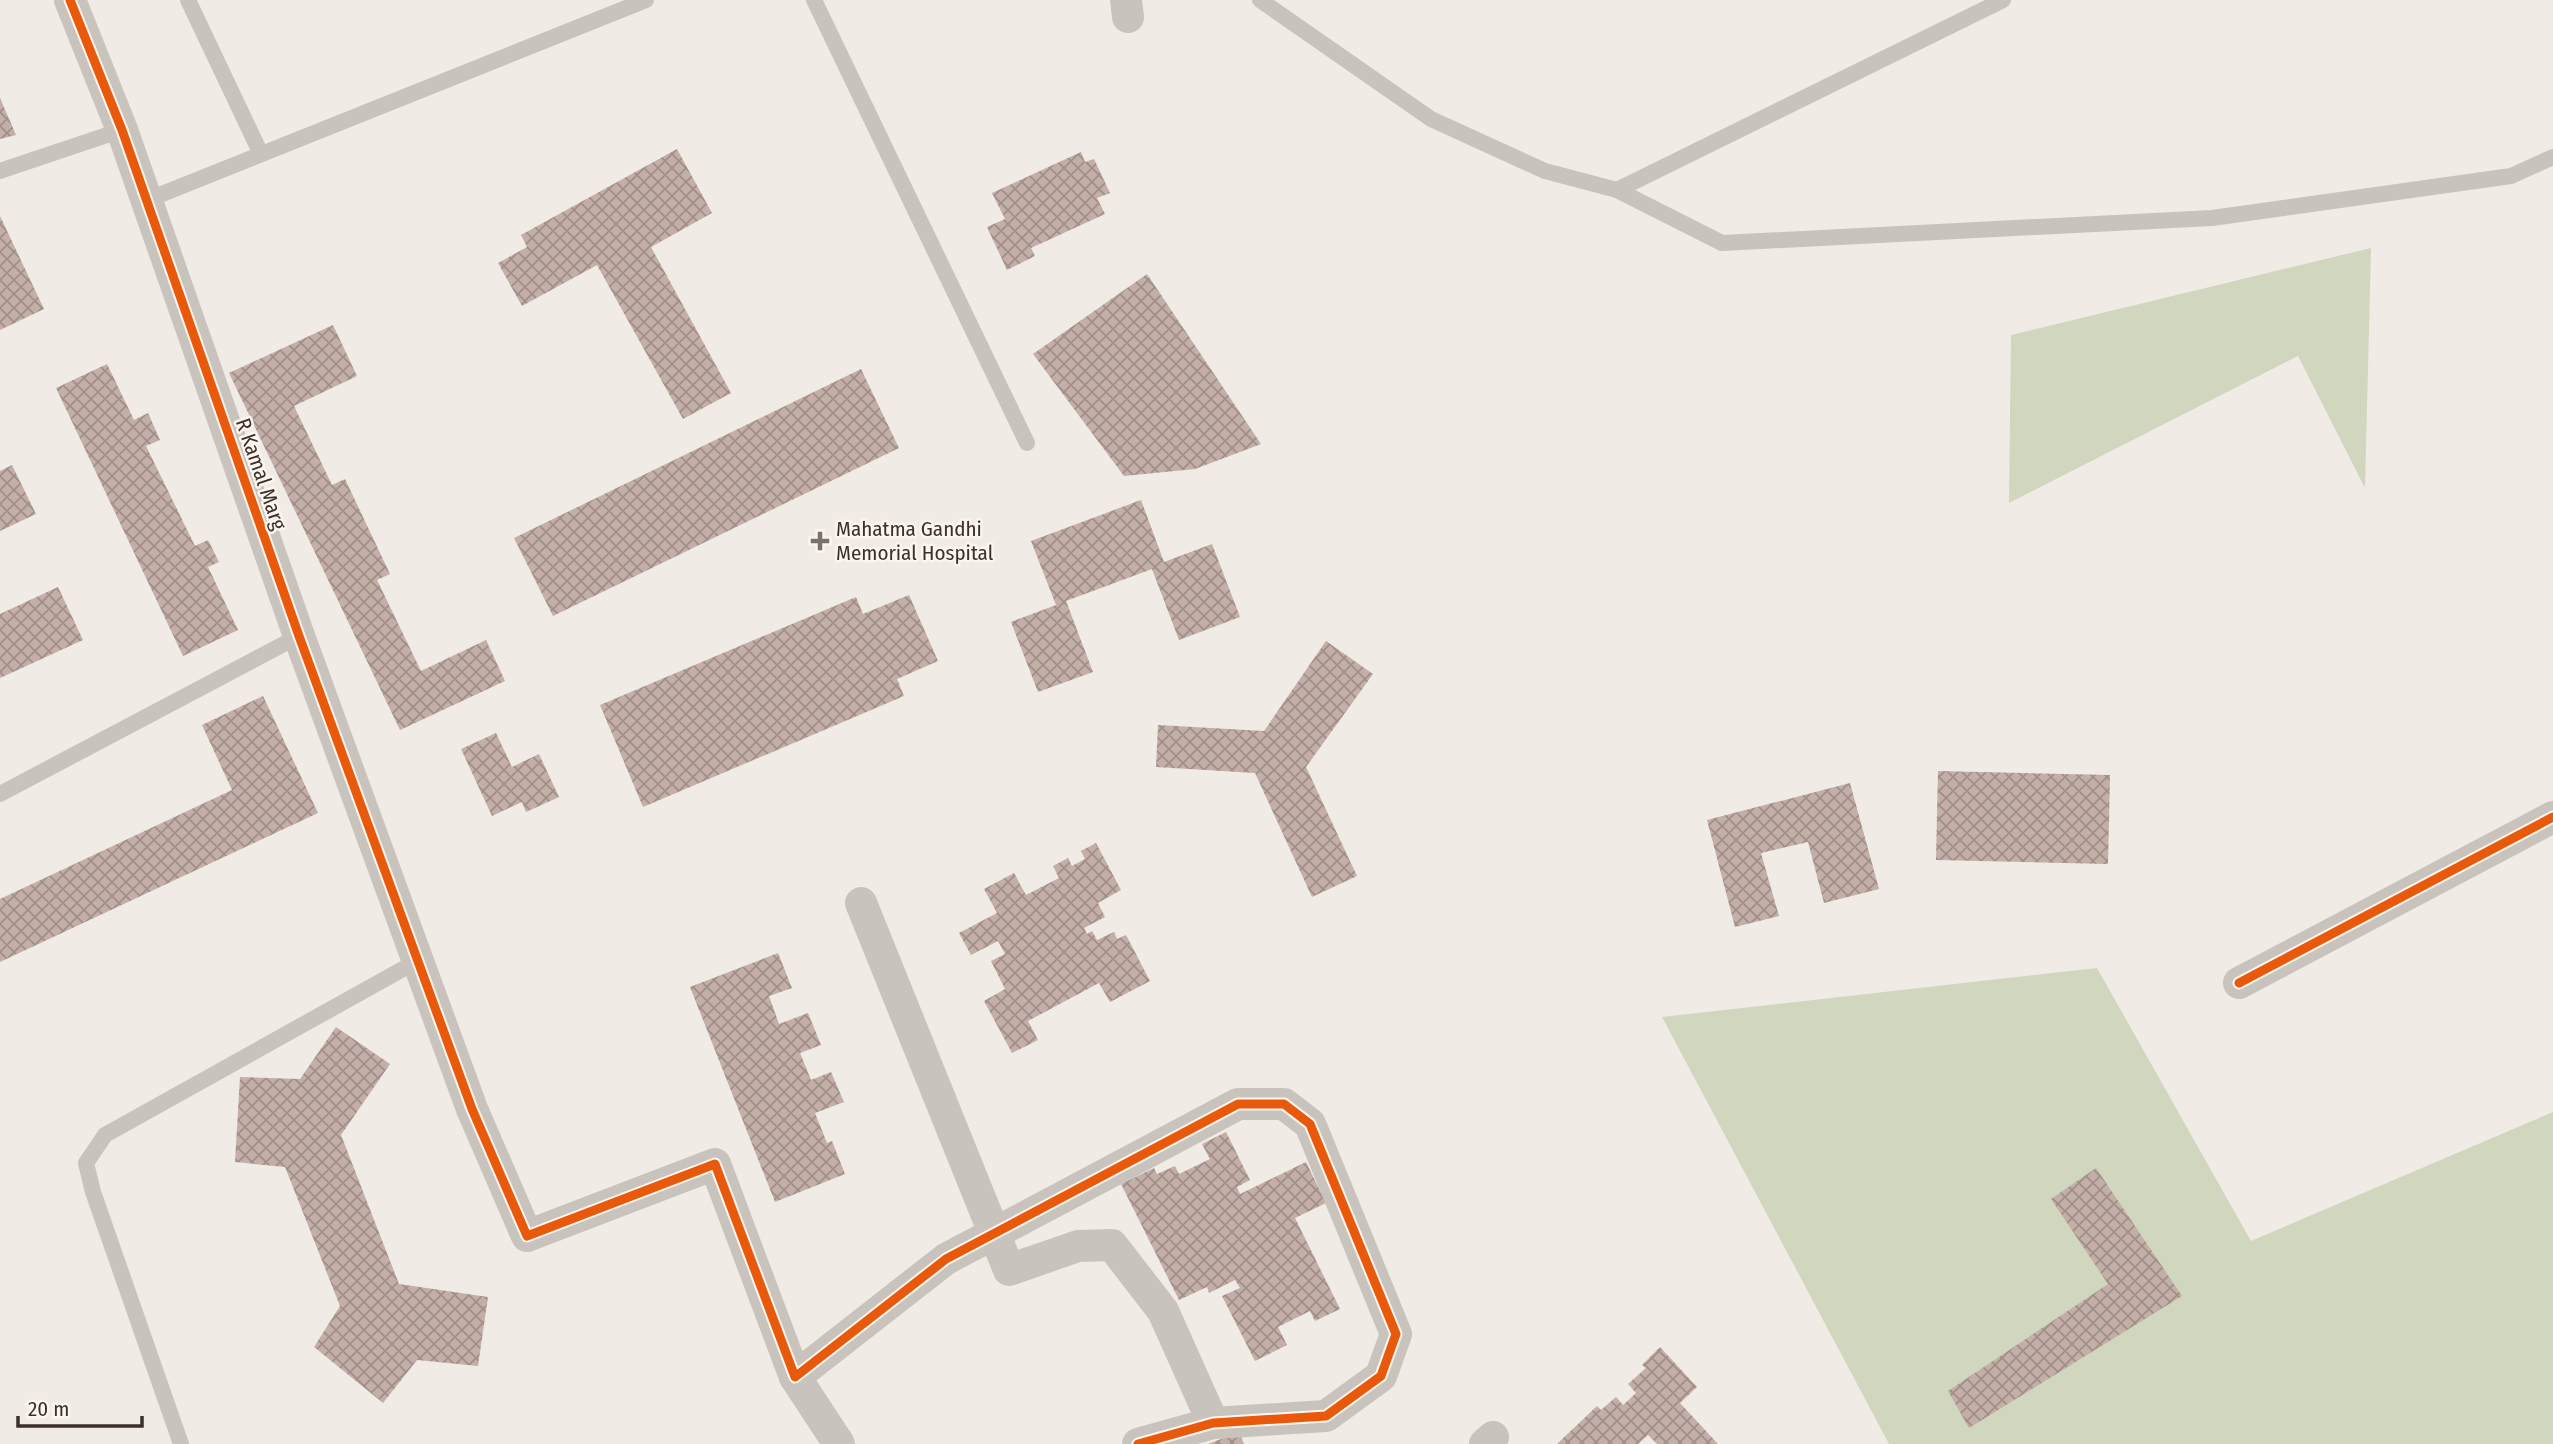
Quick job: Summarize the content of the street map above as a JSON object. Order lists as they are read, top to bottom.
{
  "streets": {
    "street": ["R Kamal Marg"]
  },
  "places": {
    "health": ["Mahatma Gandhi Memorial Hospital"]
  },
  "scale_bar": "20 m"
}
